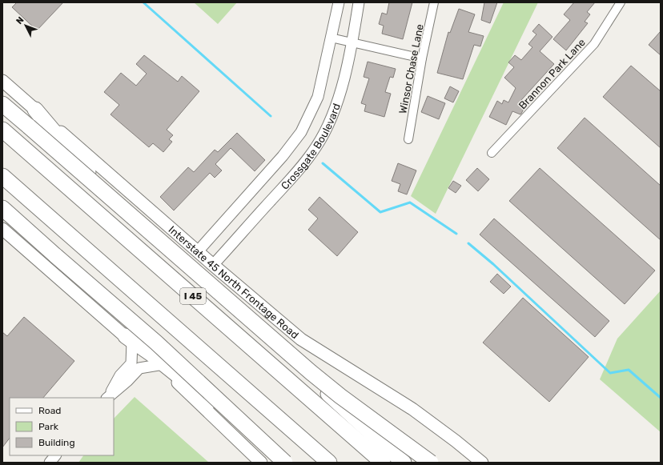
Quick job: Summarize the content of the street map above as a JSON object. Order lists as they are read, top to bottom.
{
  "streets": {
    "highway": ["I 45"],
    "main road": ["Interstate 45 North Frontage Road"],
    "street": ["Winsor Chase Lane", "Brannon Park Lane", "Crossgate Boulevard"]
  },
  "crossings": [
    ["Crossgate Boulevard", "Interstate 45 North Frontage Road"]
  ],
  "legend": ["Road", "Park", "Building"],
  "north": "top left"
}
